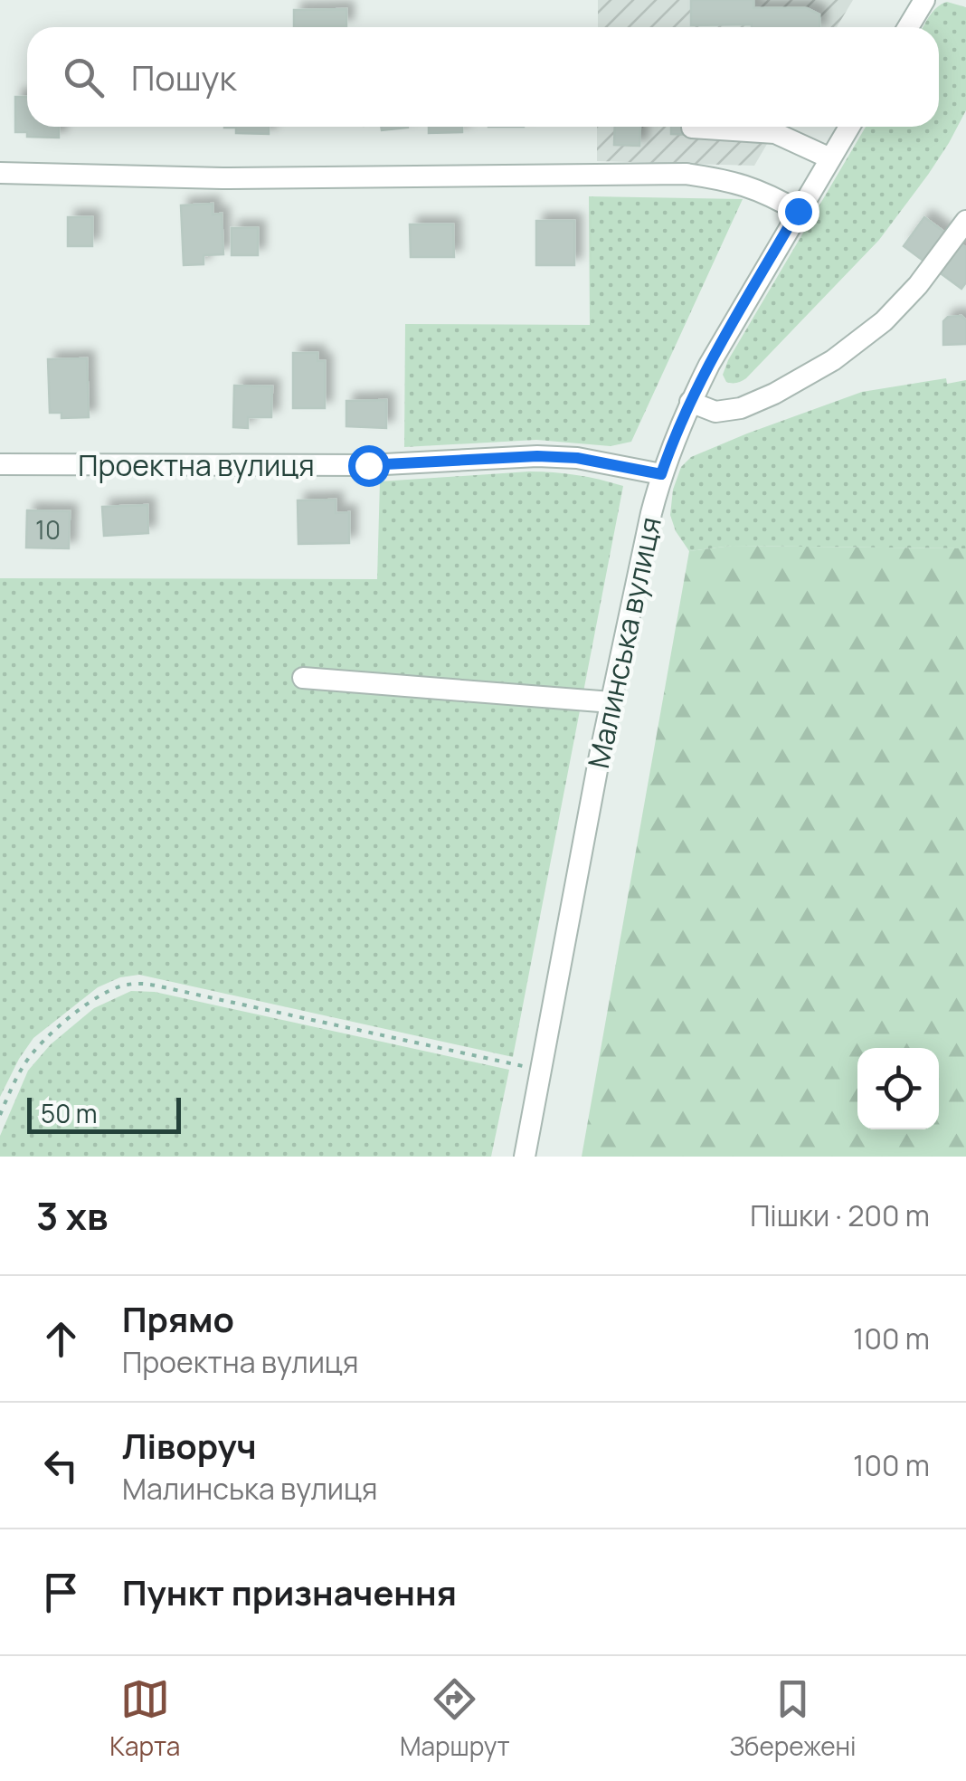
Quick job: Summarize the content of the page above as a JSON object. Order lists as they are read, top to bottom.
{
  "streets": {
    "street": ["Проектна вулиця", "Малинська вулиця"]
  },
  "crossings": [
    ["Проектна вулиця", "Малинська вулиця"]
  ],
  "house_numbers": ["10"],
  "scale_bar": "50 m",
  "page": {
    "search": "Пошук",
    "scale": "50 m",
    "heading": ["3 хв", "Пішки · 200 m"],
    "list": [
      ["Прямо", "Проектна вулиця", "100 m"],
      ["Ліворуч", "Малинська вулиця", "100 m"],
      "Пункт призначення"
    ],
    "nav": ["Карта", "Маршрут", "Збережені"]
  }
}
